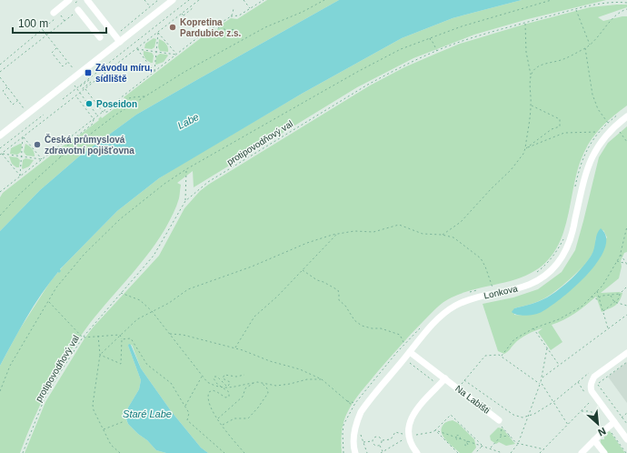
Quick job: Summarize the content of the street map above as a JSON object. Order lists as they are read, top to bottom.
{
  "streets": {
    "street": ["Lonkova", "Na Labišti"],
    "path": ["protipovodňový val"]
  },
  "crossings": [
    ["Lonkova", "Na Labišti"]
  ],
  "water": ["Labe", "Staré Labe"],
  "places": {
    "other": ["Kopretina Pardubice z.s.", "Poseidon", "Česká průmyslová zdravotní pojišťovna"],
    "transit": ["Závodu míru, sídliště"]
  },
  "scale_bar": "100 m",
  "north": "bottom right"
}
